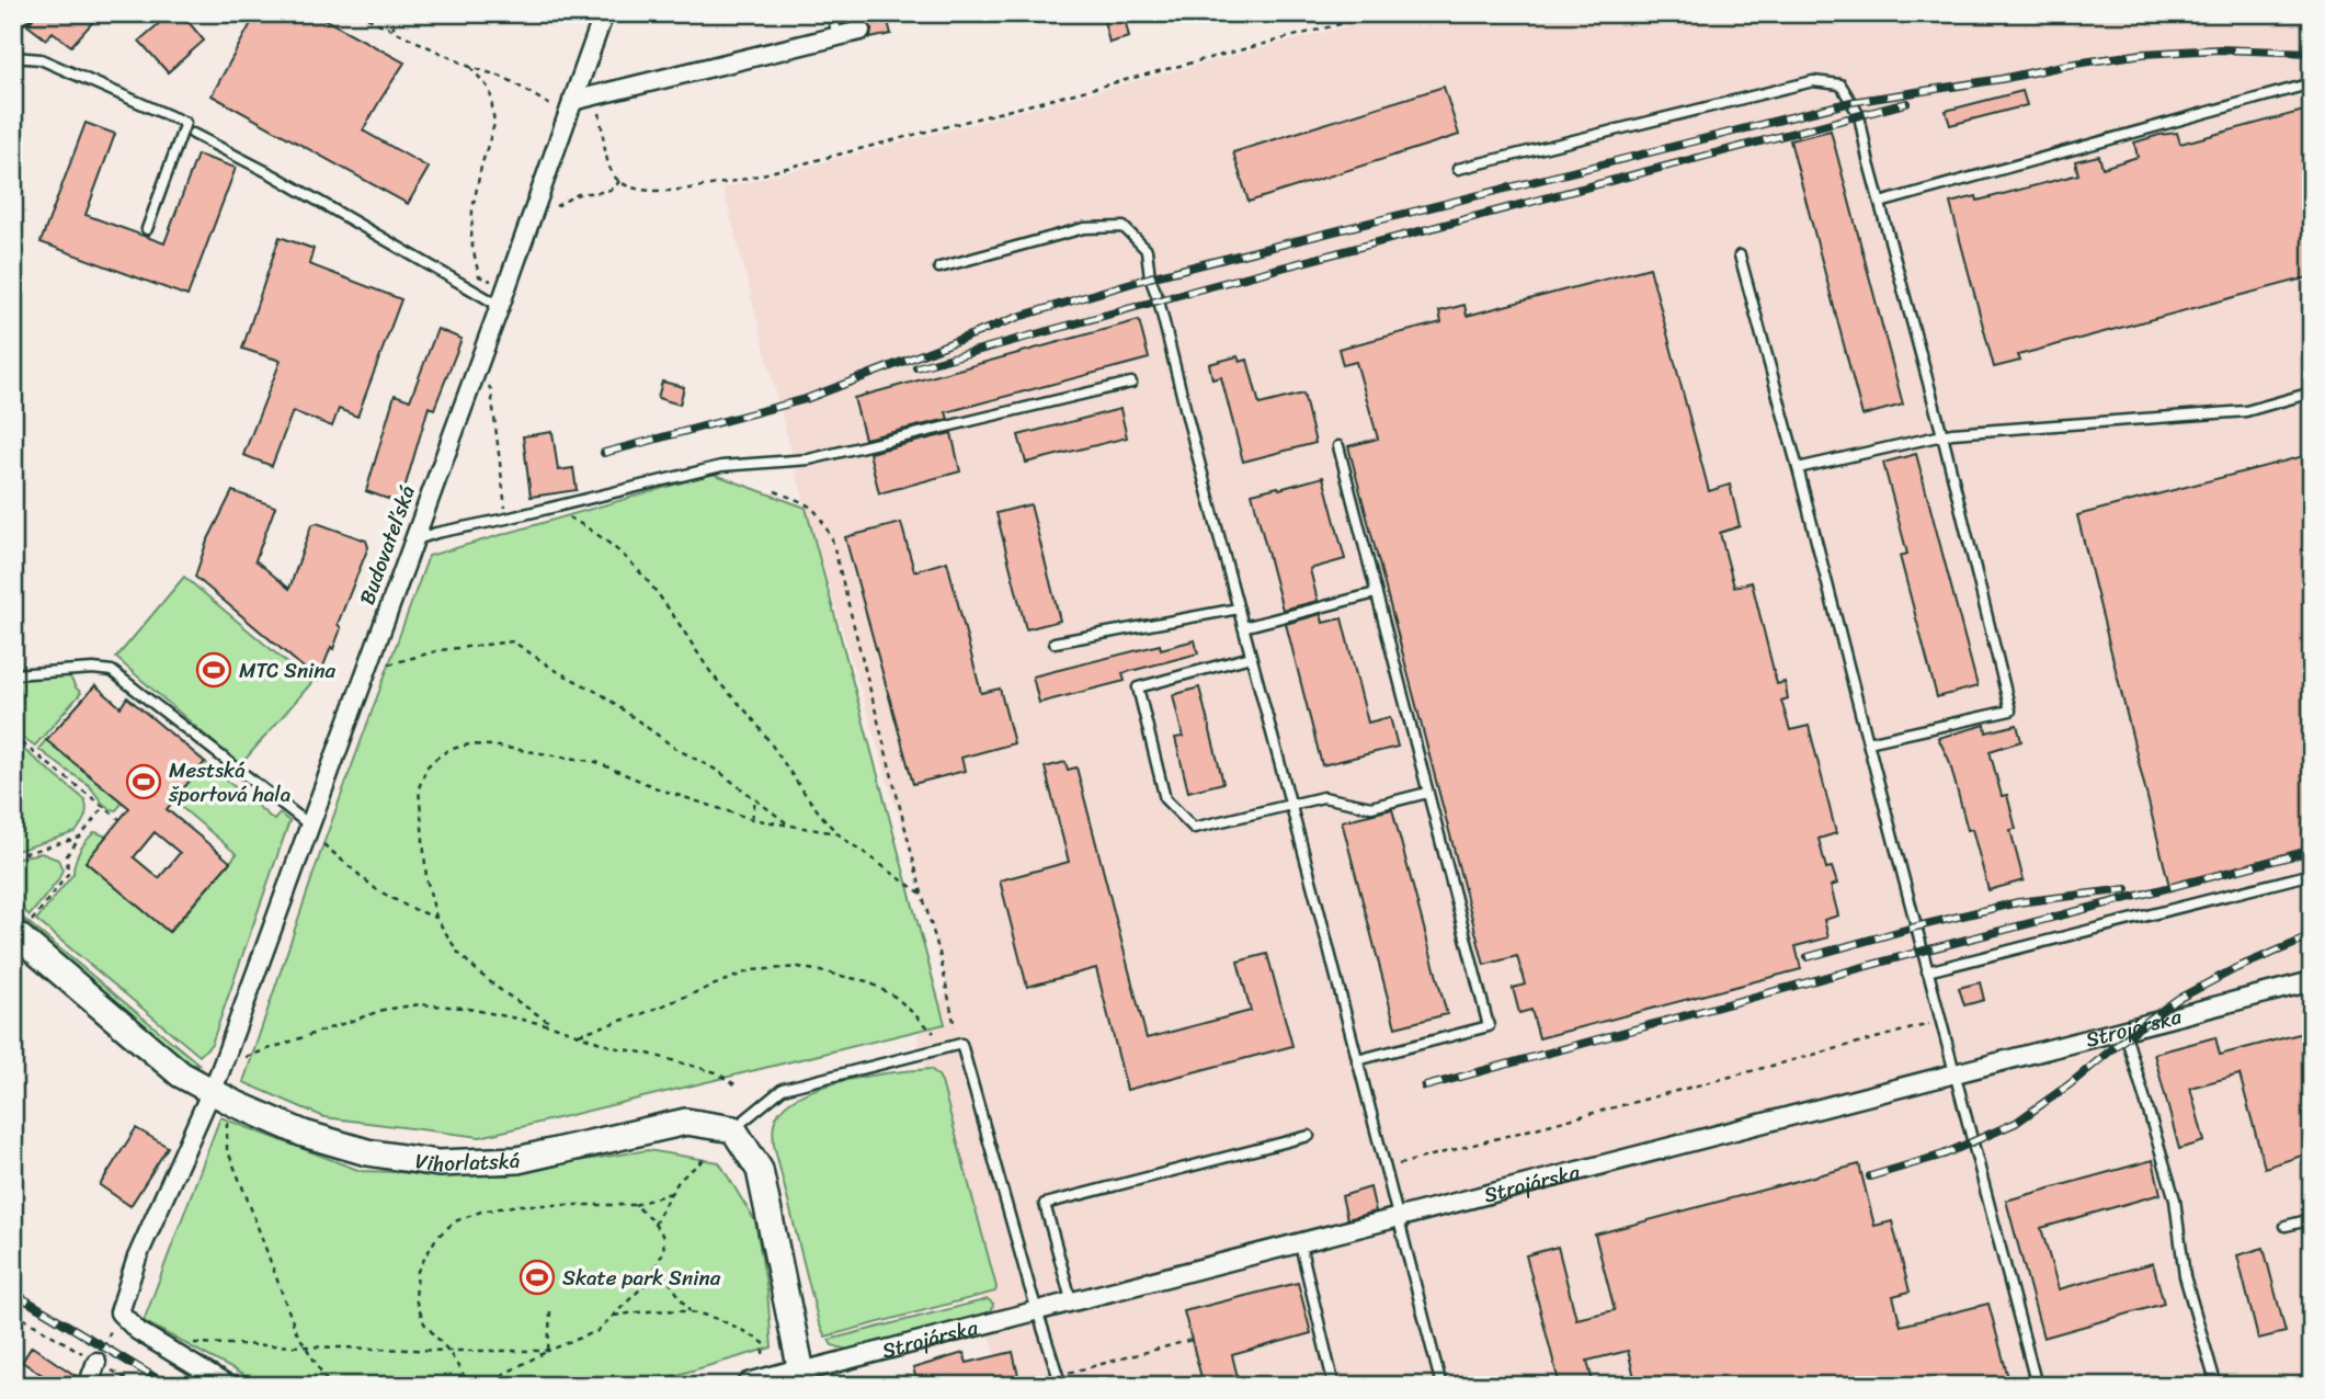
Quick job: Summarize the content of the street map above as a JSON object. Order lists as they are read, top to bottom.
{
  "streets": {
    "main road": ["Strojárska", "Vihorlatská"],
    "street": ["Budovateľská"]
  },
  "crossings": [
    ["Budovateľská", "Vihorlatská"]
  ],
  "places": {
    "sports": ["MTC Snina", "Mestská športová hala", "Skate park Snina"]
  }
}
